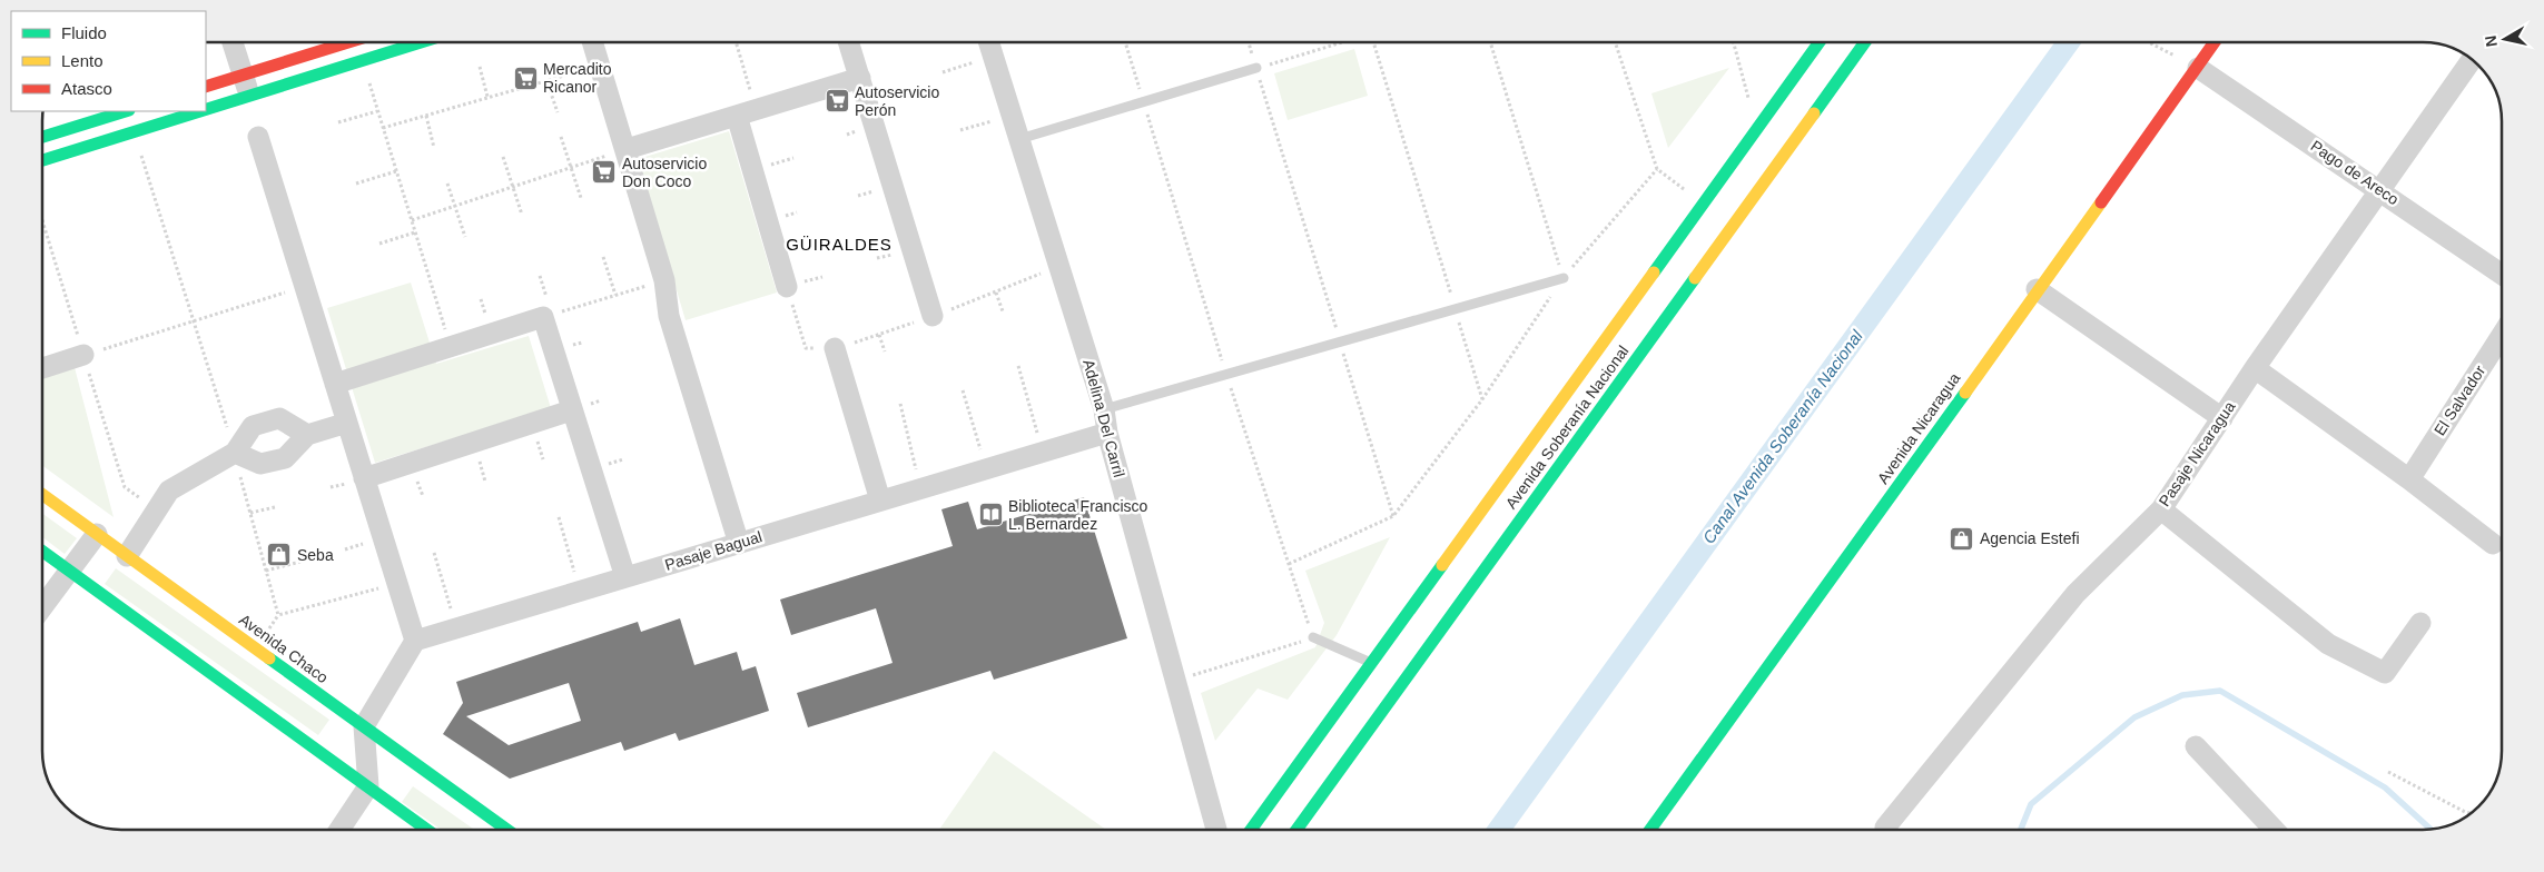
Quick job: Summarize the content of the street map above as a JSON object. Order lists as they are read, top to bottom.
{
  "streets": {
    "main road": ["Avenida Soberanía Nacional", "Avenida Nicaragua", "Avenida Chaco"],
    "street": [
      "Pago de Areco",
      "El Salvador",
      "Adelina Del Carril",
      "Pasaje Nicaragua",
      "Pasaje Bagual"
    ]
  },
  "crossings": [
    ["Pago de Areco", "Avenida Nicaragua"],
    ["Pago de Areco", "Pasaje Nicaragua"],
    ["Adelina Del Carril", "Pasaje Bagual"]
  ],
  "districts": ["GÜIRALDES"],
  "water": ["Canal Avenida Soberanía Nacional"],
  "places": {
    "supermarket": ["Mercadito Ricanor", "Autoservicio Perón", "Autoservicio Don Coco"],
    "library": ["Biblioteca Francisco L. Bernardez"],
    "shop": ["Agencia Estefi", "Seba"]
  },
  "legend": ["Fluido", "Lento", "Atasco"],
  "north": "left"
}
